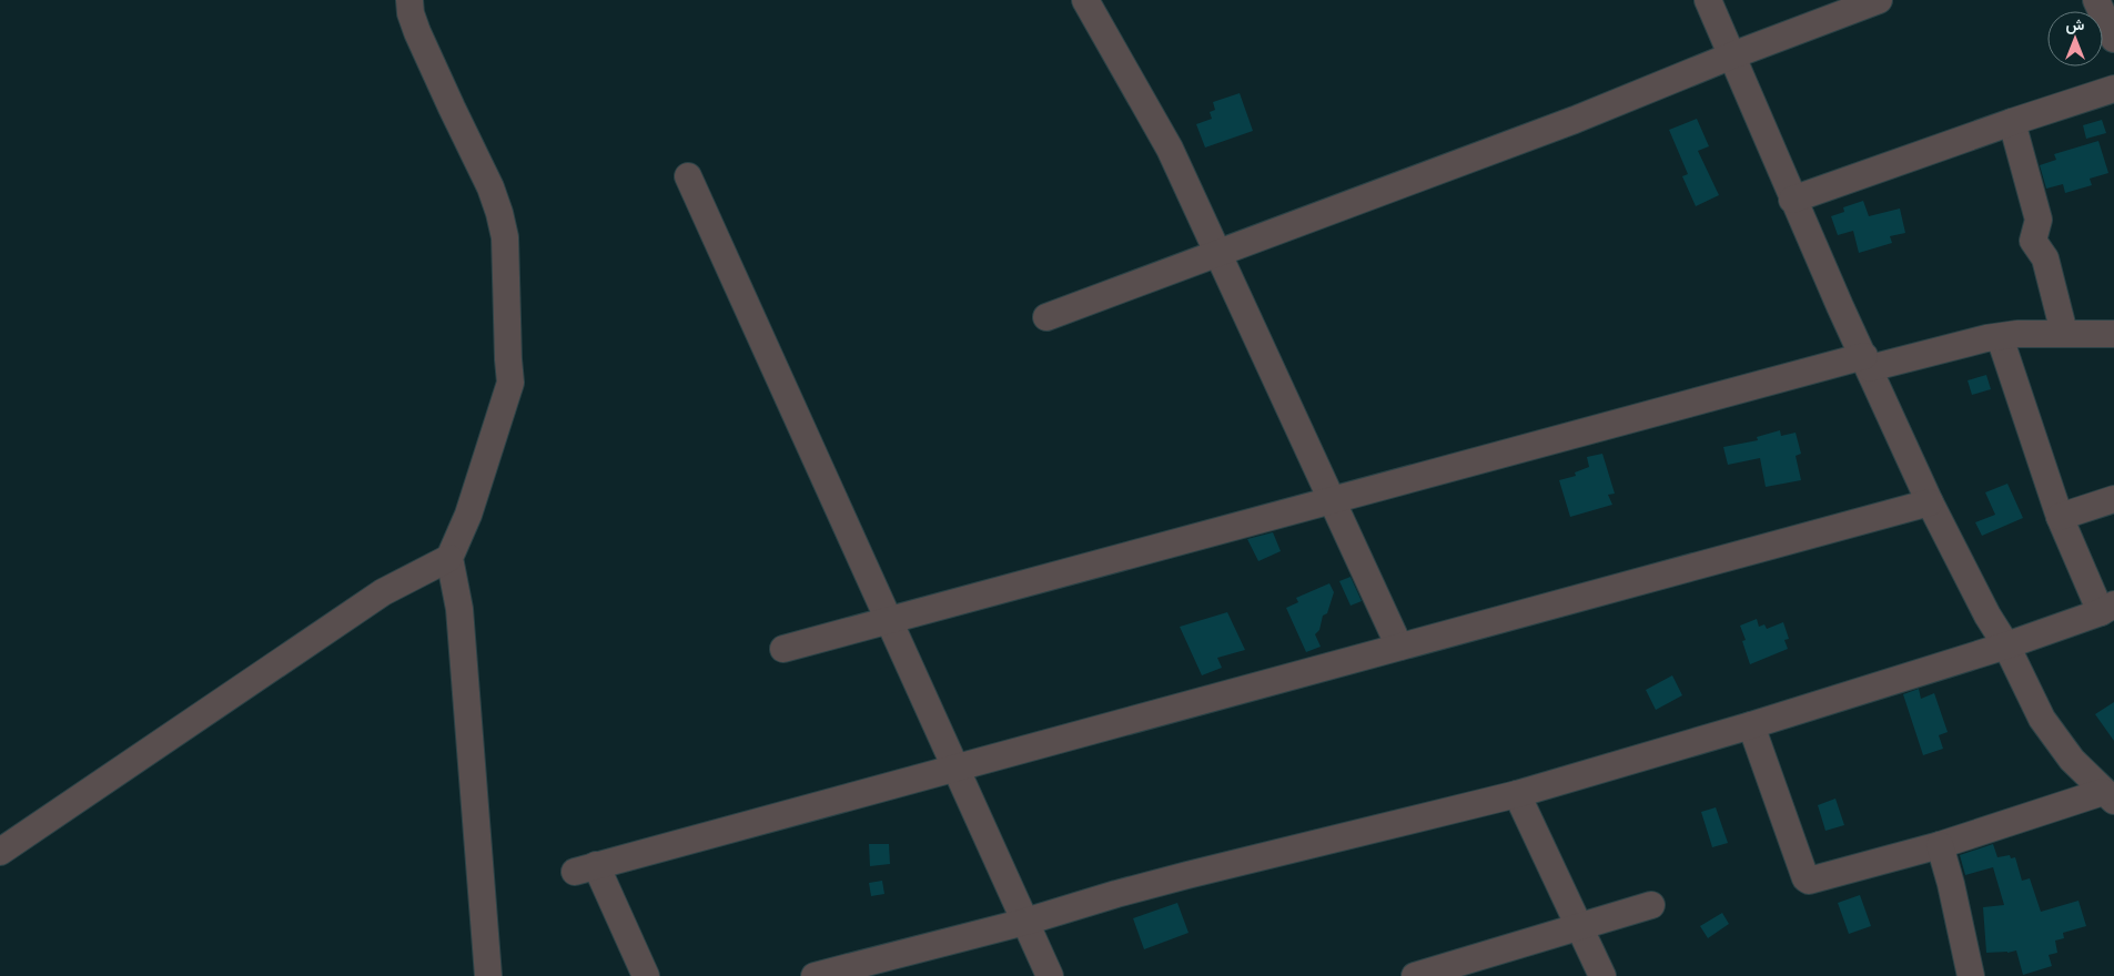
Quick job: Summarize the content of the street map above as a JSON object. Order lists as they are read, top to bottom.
{
  "north": "top"
}
